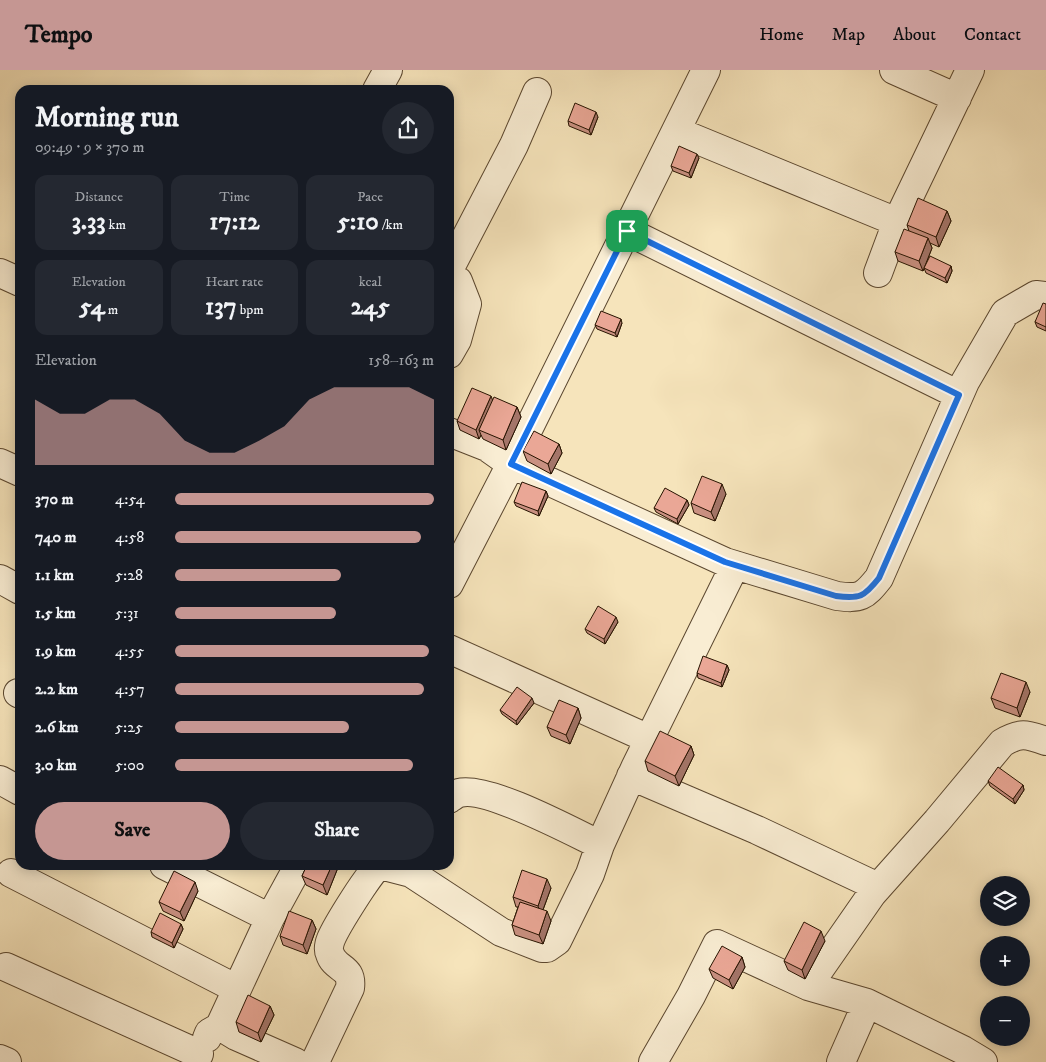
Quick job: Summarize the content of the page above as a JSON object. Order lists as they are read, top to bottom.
{
  "page": {
    "header": "Tempo",
    "nav": [
      "Home",
      "Map",
      "About",
      "Contact"
    ],
    "heading": ["Morning run", "09:49 · 9 × 370 m"],
    "stats": [
      ["Distance", "3.33 km"],
      ["Time", "17:12"],
      ["Pace", "5:10 /km"],
      ["Elevation", "54 m"],
      ["Heart rate", "137 bpm"],
      ["kcal", "245"]
    ],
    "chart": ["Elevation", "158–163 m"],
    "list": [
      {
        "name": "370 m",
        "note": "4:54"
      },
      {
        "name": "740 m",
        "note": "4:58"
      },
      {
        "name": "1.1 km",
        "note": "5:28"
      },
      {
        "name": "1.5 km",
        "note": "5:31"
      },
      {
        "name": "1.9 km",
        "note": "4:55"
      },
      {
        "name": "2.2 km",
        "note": "4:57"
      },
      {
        "name": "2.6 km",
        "note": "5:25"
      },
      {
        "name": "3.0 km",
        "note": "5:00"
      }
    ],
    "buttons": ["Save", "Share"],
    "map_buttons": ["+", "−"]
  }
}
